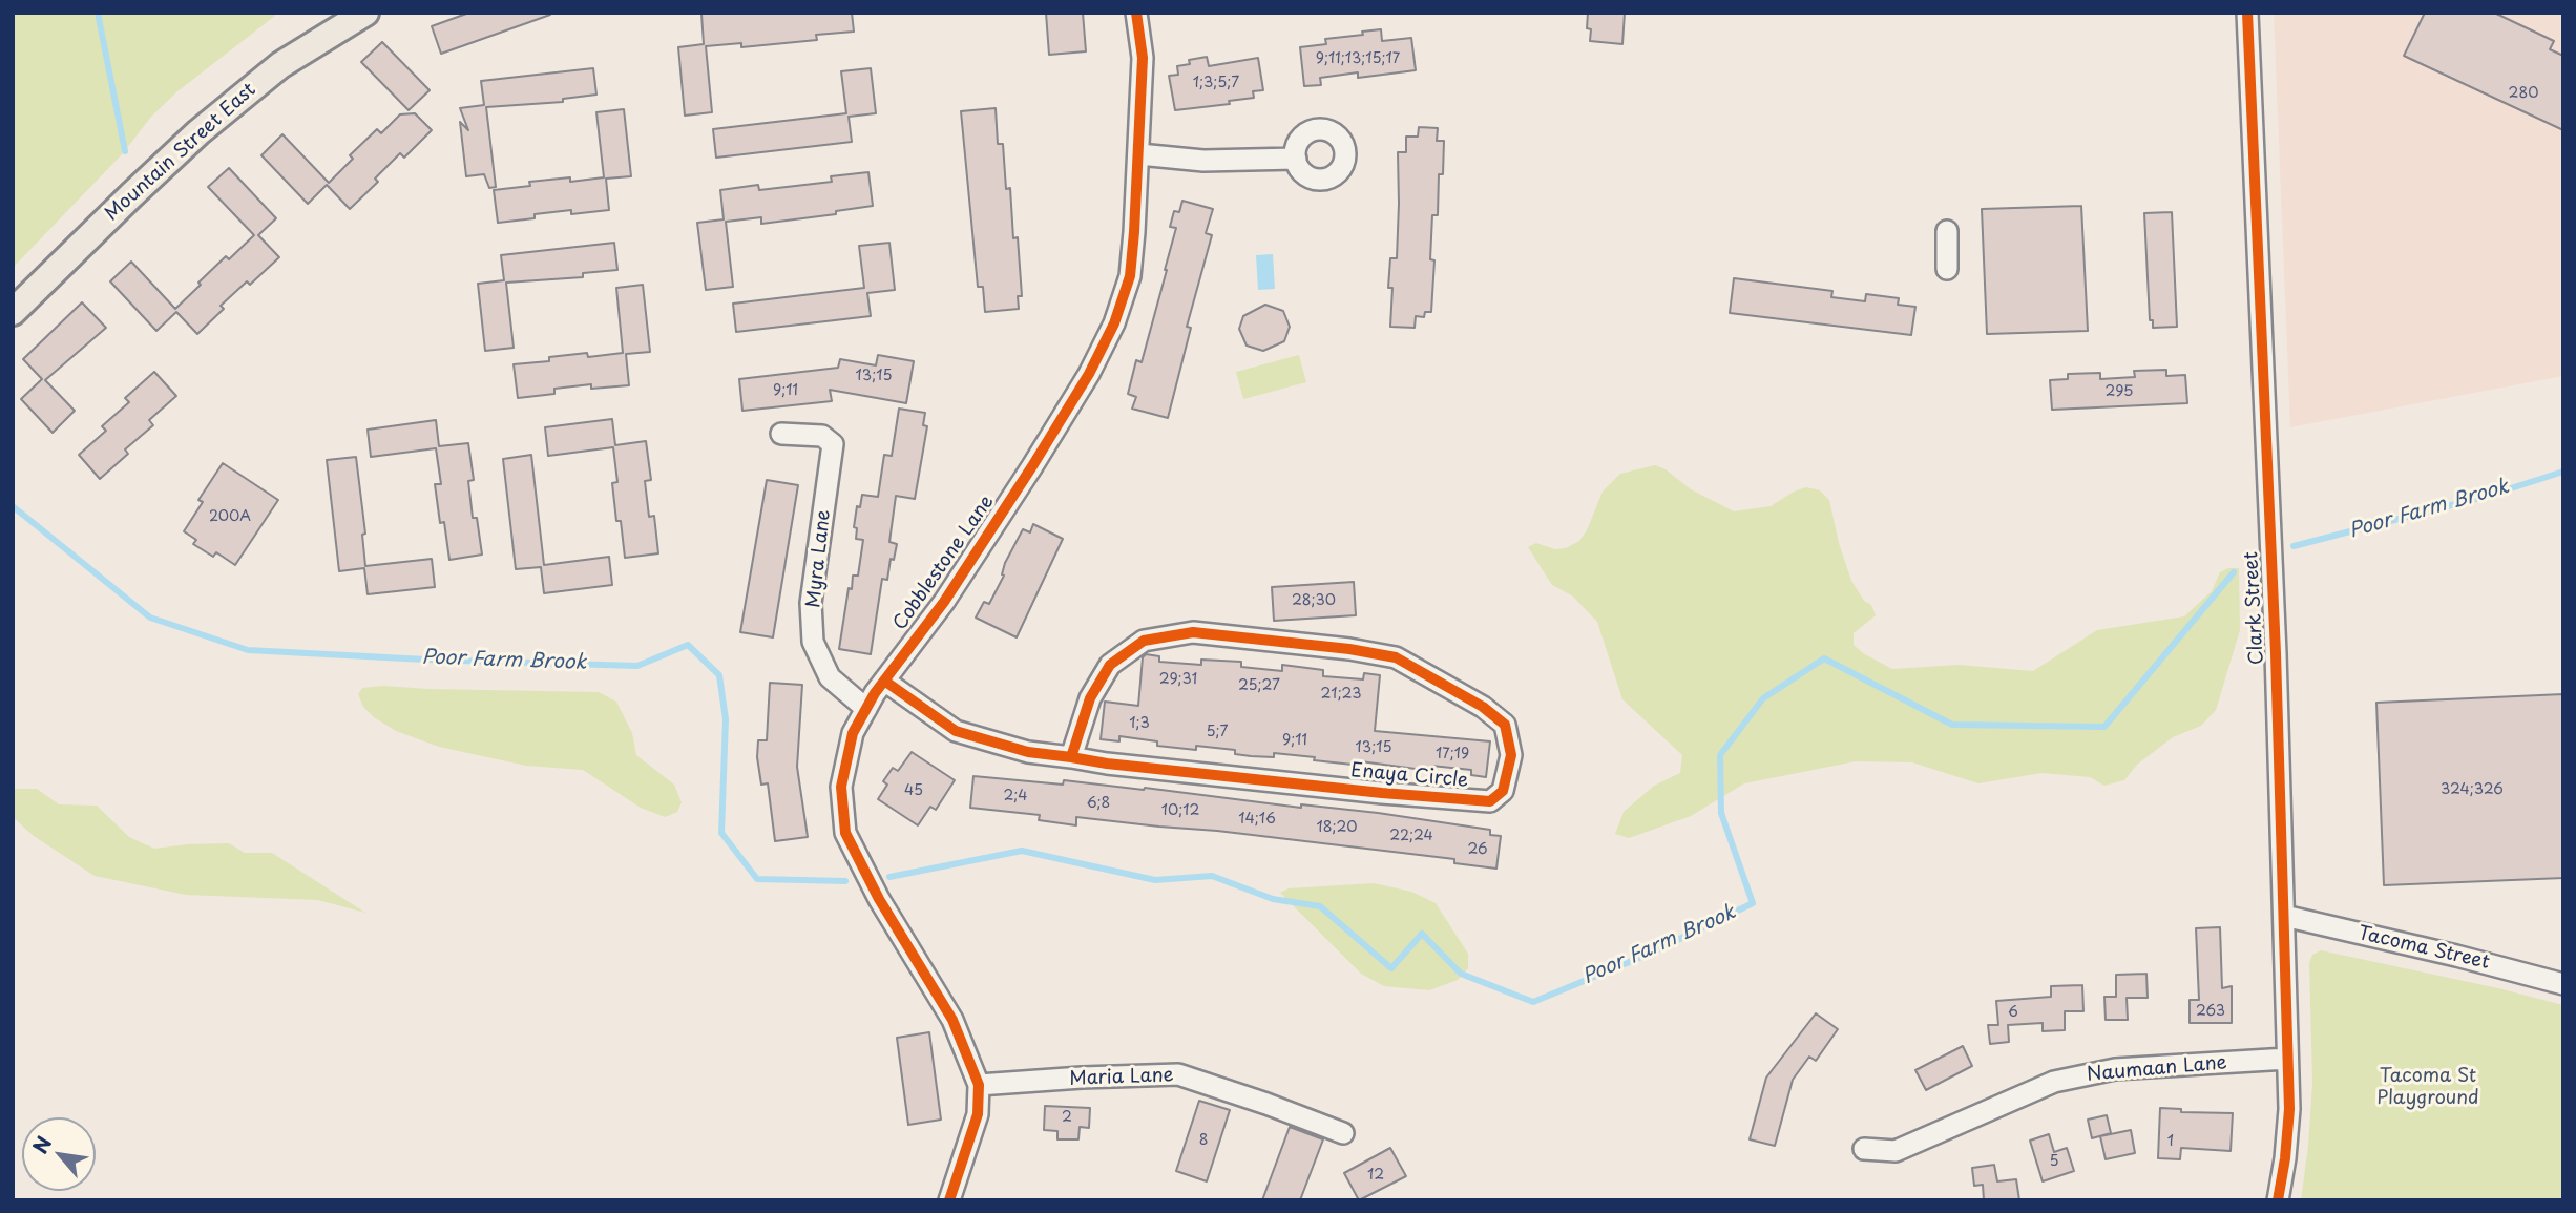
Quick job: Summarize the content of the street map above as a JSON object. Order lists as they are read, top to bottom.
{
  "streets": {
    "main road": ["Mountain Street East"],
    "street": [
      "Myra Lane",
      "Cobblestone Lane",
      "Clark Street",
      "Enaya Circle",
      "Tacoma Street",
      "Naumaan Lane",
      "Maria Lane"
    ]
  },
  "crossings": [
    ["Myra Lane", "Cobblestone Lane"],
    ["Cobblestone Lane", "Enaya Circle"],
    ["Cobblestone Lane", "Maria Lane"],
    ["Clark Street", "Tacoma Street"],
    ["Clark Street", "Naumaan Lane"]
  ],
  "water": ["Poor Farm Brook"],
  "parks": ["Tacoma St Playground"],
  "house_numbers": [
    "9;11;13;15;17",
    "1;3;5;7",
    "280",
    "13;15",
    "9;11",
    "295",
    "200A",
    "28;30",
    "29;31",
    "25;27",
    "21;23",
    "1;3",
    "5;7",
    "9;11",
    "13;15",
    "17;19",
    "324;326",
    "45",
    "2;4",
    "6;8",
    "10;12",
    "14;16",
    "18;20",
    "22;24",
    "26",
    "263",
    "6",
    "2",
    "8",
    "1",
    "5",
    "12"
  ],
  "north": "top left"
}
